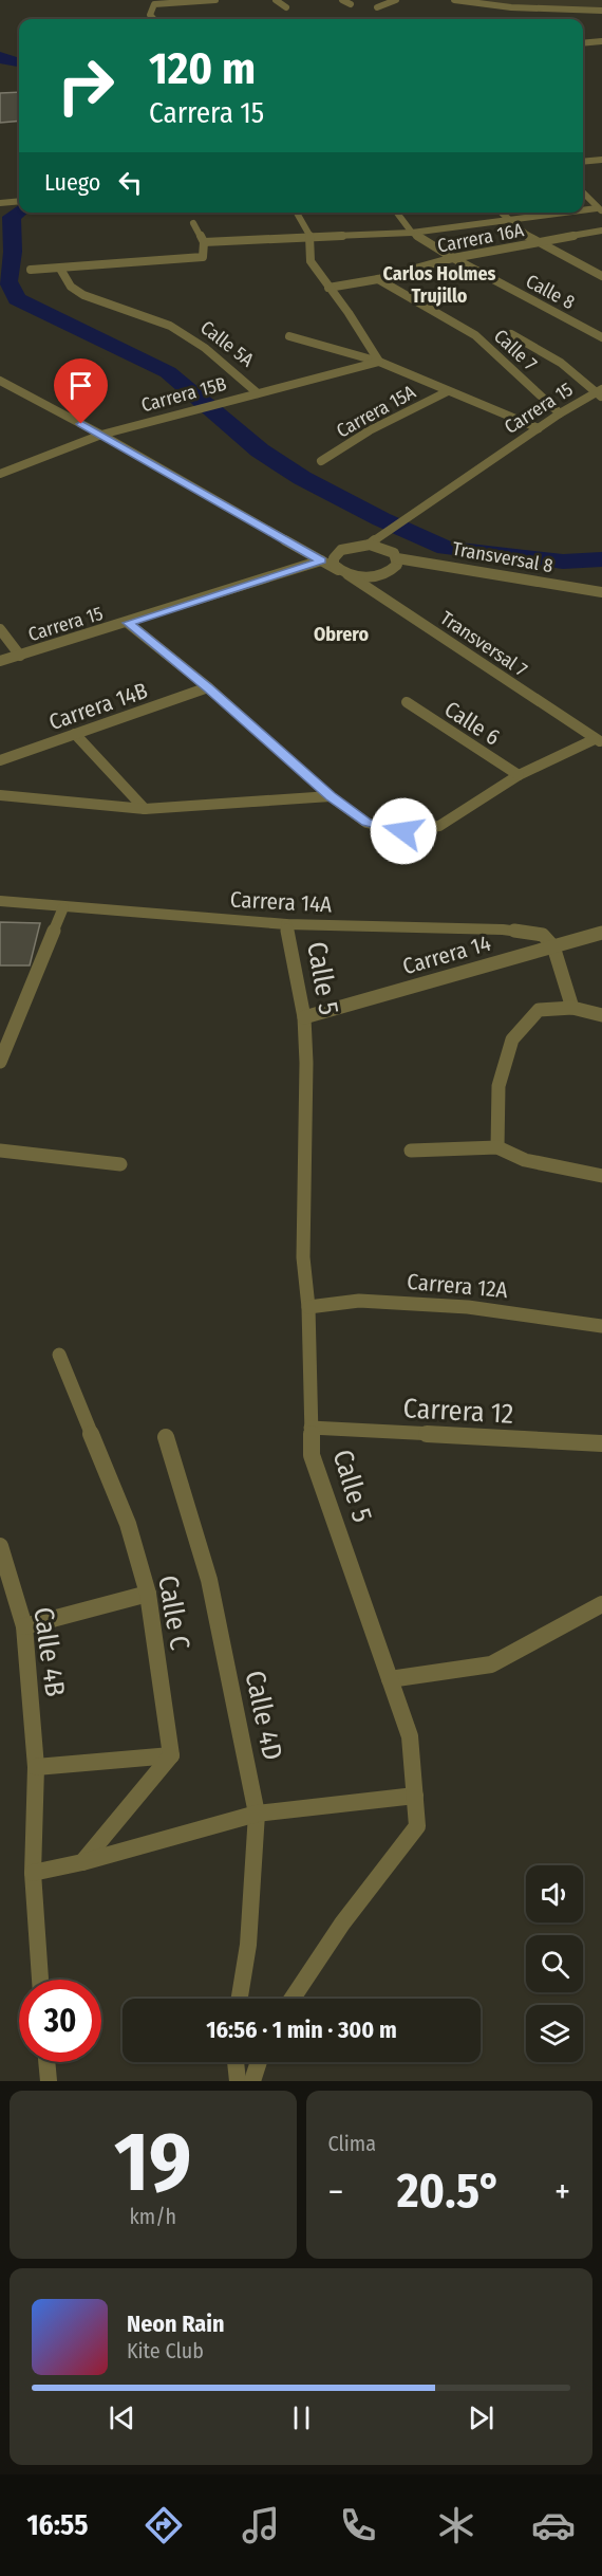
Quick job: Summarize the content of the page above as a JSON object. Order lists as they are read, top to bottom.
{
  "streets": {
    "street": [
      "Carrera 16A",
      "Calle 8",
      "Calle 5A",
      "Calle 7",
      "Carrera 15B",
      "Carrera 15",
      "Carrera 15A",
      "Transversal 8",
      "Transversal 7",
      "Carrera 14B",
      "Calle 6",
      "Carrera 14A",
      "Carrera 14",
      "Calle 5",
      "Carrera 12A",
      "Carrera 12",
      "Calle C",
      "Calle 4B",
      "Calle 4D"
    ]
  },
  "crossings": [
    ["Carrera 16A", "Calle 8"],
    ["Carrera 16A", "Calle 7"],
    ["Calle 5A", "Carrera 15B"],
    ["Calle 7", "Carrera 15"],
    ["Carrera 15B", "Transversal 7"],
    ["Carrera 15", "Transversal 8"],
    ["Carrera 15", "Transversal 7"],
    ["Carrera 14A", "Carrera 14"],
    ["Carrera 14A", "Calle 5"],
    ["Carrera 14", "Calle 5"],
    ["Calle 5", "Carrera 12A"],
    ["Calle 5", "Carrera 12"]
  ],
  "districts": ["Carlos Holmes Trujillo", "Obrero"],
  "page": {
    "turn": ["120 m", "Carrera 15"],
    "then": "Luego",
    "limit": "30",
    "trip": "16:56 · 1 min · 300 m",
    "tile": [
      ["19", "km/h"],
      "Clima"
    ],
    "heat": ["−", "20.5°", "+"],
    "song": ["Neon Rain", "Kite Club"],
    "tabs": "16:55"
  }
}
